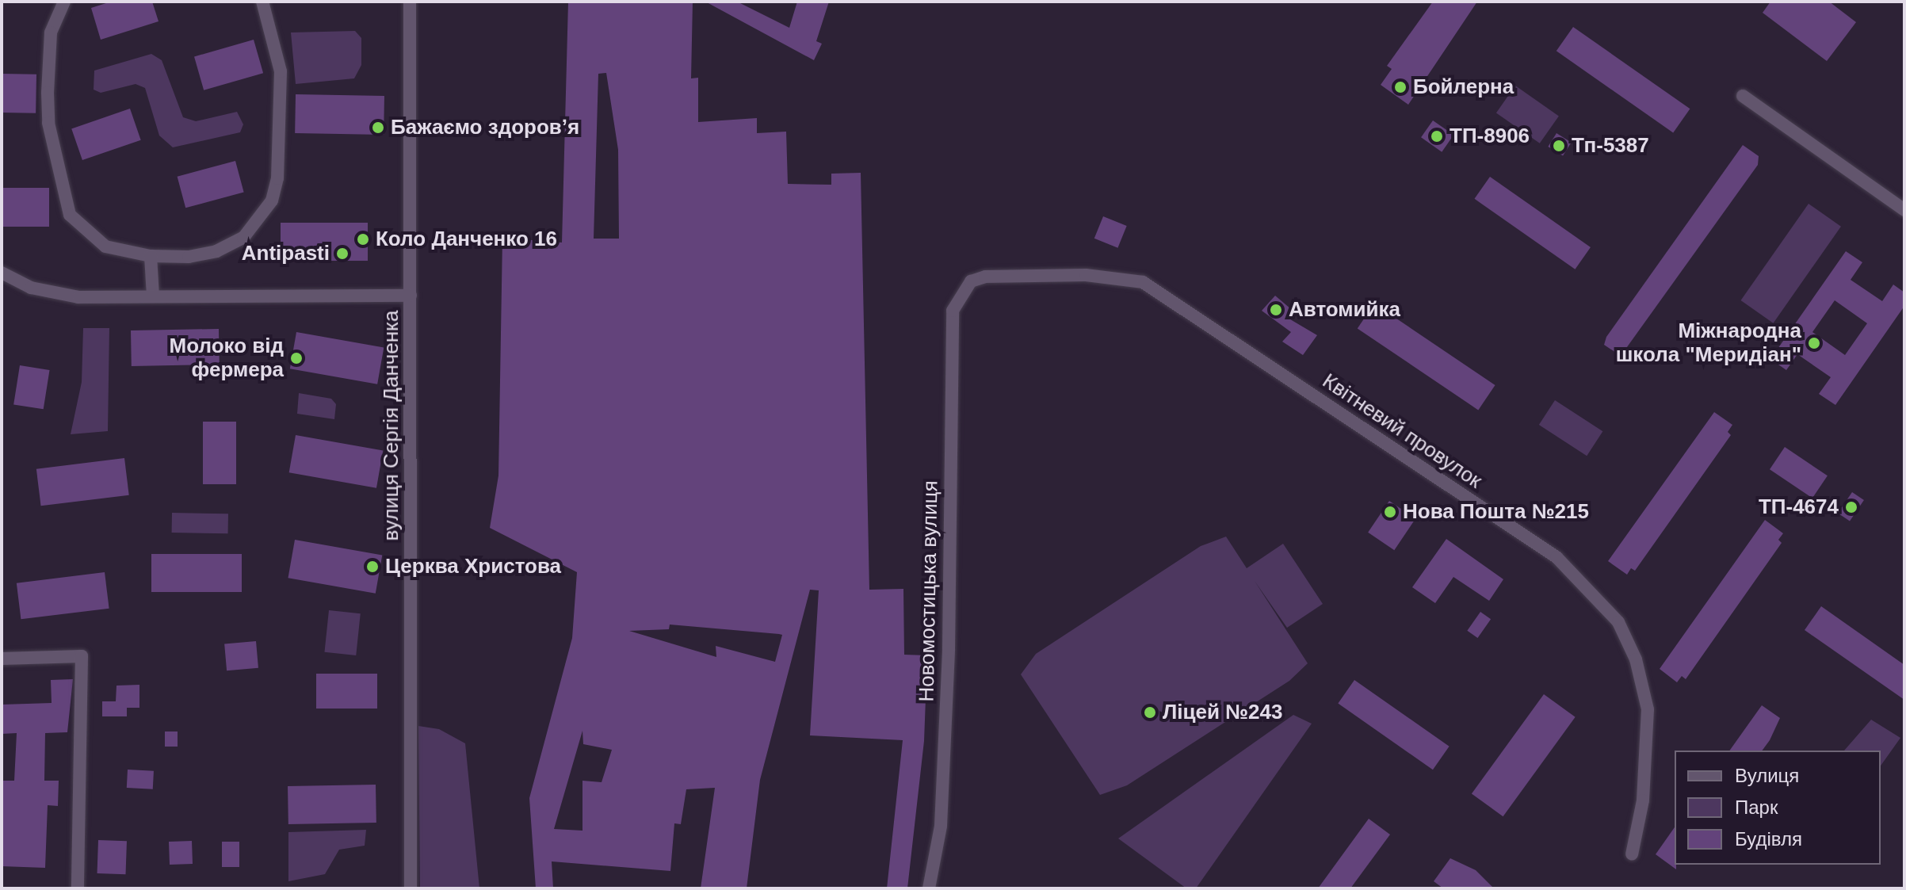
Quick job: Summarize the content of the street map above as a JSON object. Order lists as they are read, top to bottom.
{
  "streets": {
    "street": ["вулиця Сергія Данченка", "Квітневий провулок", "Новомостицька вулиця"]
  },
  "crossings": [
    ["Квітневий провулок", "Новомостицька вулиця"]
  ],
  "places": [
    "Бойлерна",
    "Бажаємо здоровʼя",
    "ТП-8906",
    "Тп-5387",
    "Коло Данченко 16",
    "Antipasti",
    "Автомийка",
    "Міжнародна школа \"Меридіан\"",
    "Молоко від фермера",
    "ТП-4674",
    "Нова Пошта №215",
    "Церква Христова",
    "Ліцей №243"
  ],
  "legend": ["Вулиця", "Парк", "Будівля"]
}
